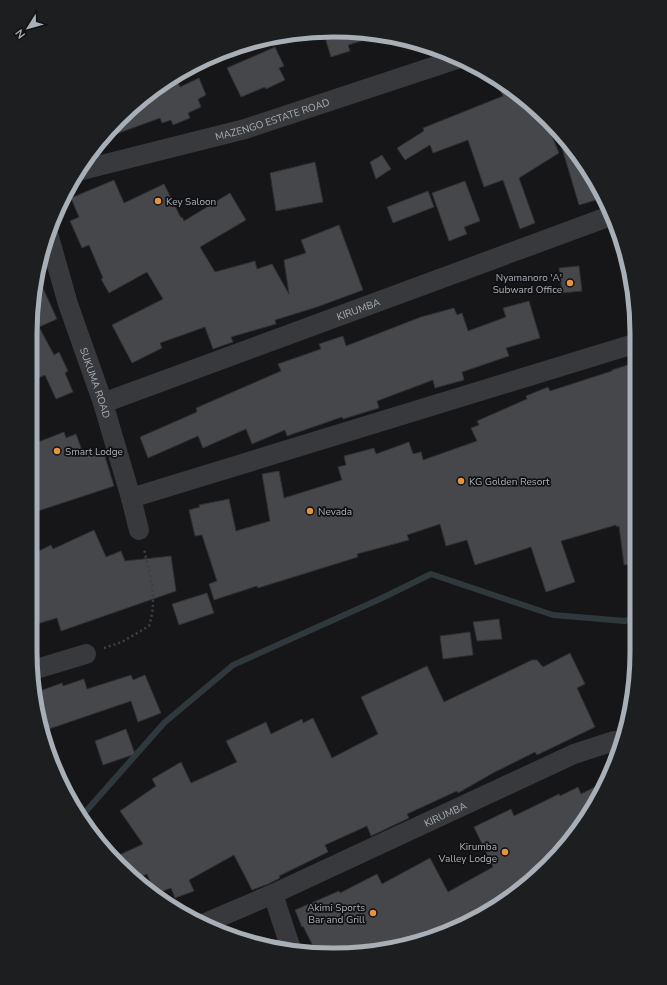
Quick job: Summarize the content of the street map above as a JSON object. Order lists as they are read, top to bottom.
{
  "streets": {
    "street": ["MAZENGO ESTATE ROAD", "KIRUMBA", "SUKUMA ROAD"]
  },
  "crossings": [
    ["KIRUMBA", "SUKUMA ROAD"]
  ],
  "places": [
    "Key Saloon",
    "Nyamanoro 'A' Subward Office",
    "Smart Lodge",
    "KG Golden Resort",
    "Nevada",
    "Kirumba Valley Lodge",
    "Akimi Sports Bar and Grill"
  ],
  "north": "bottom left"
}
